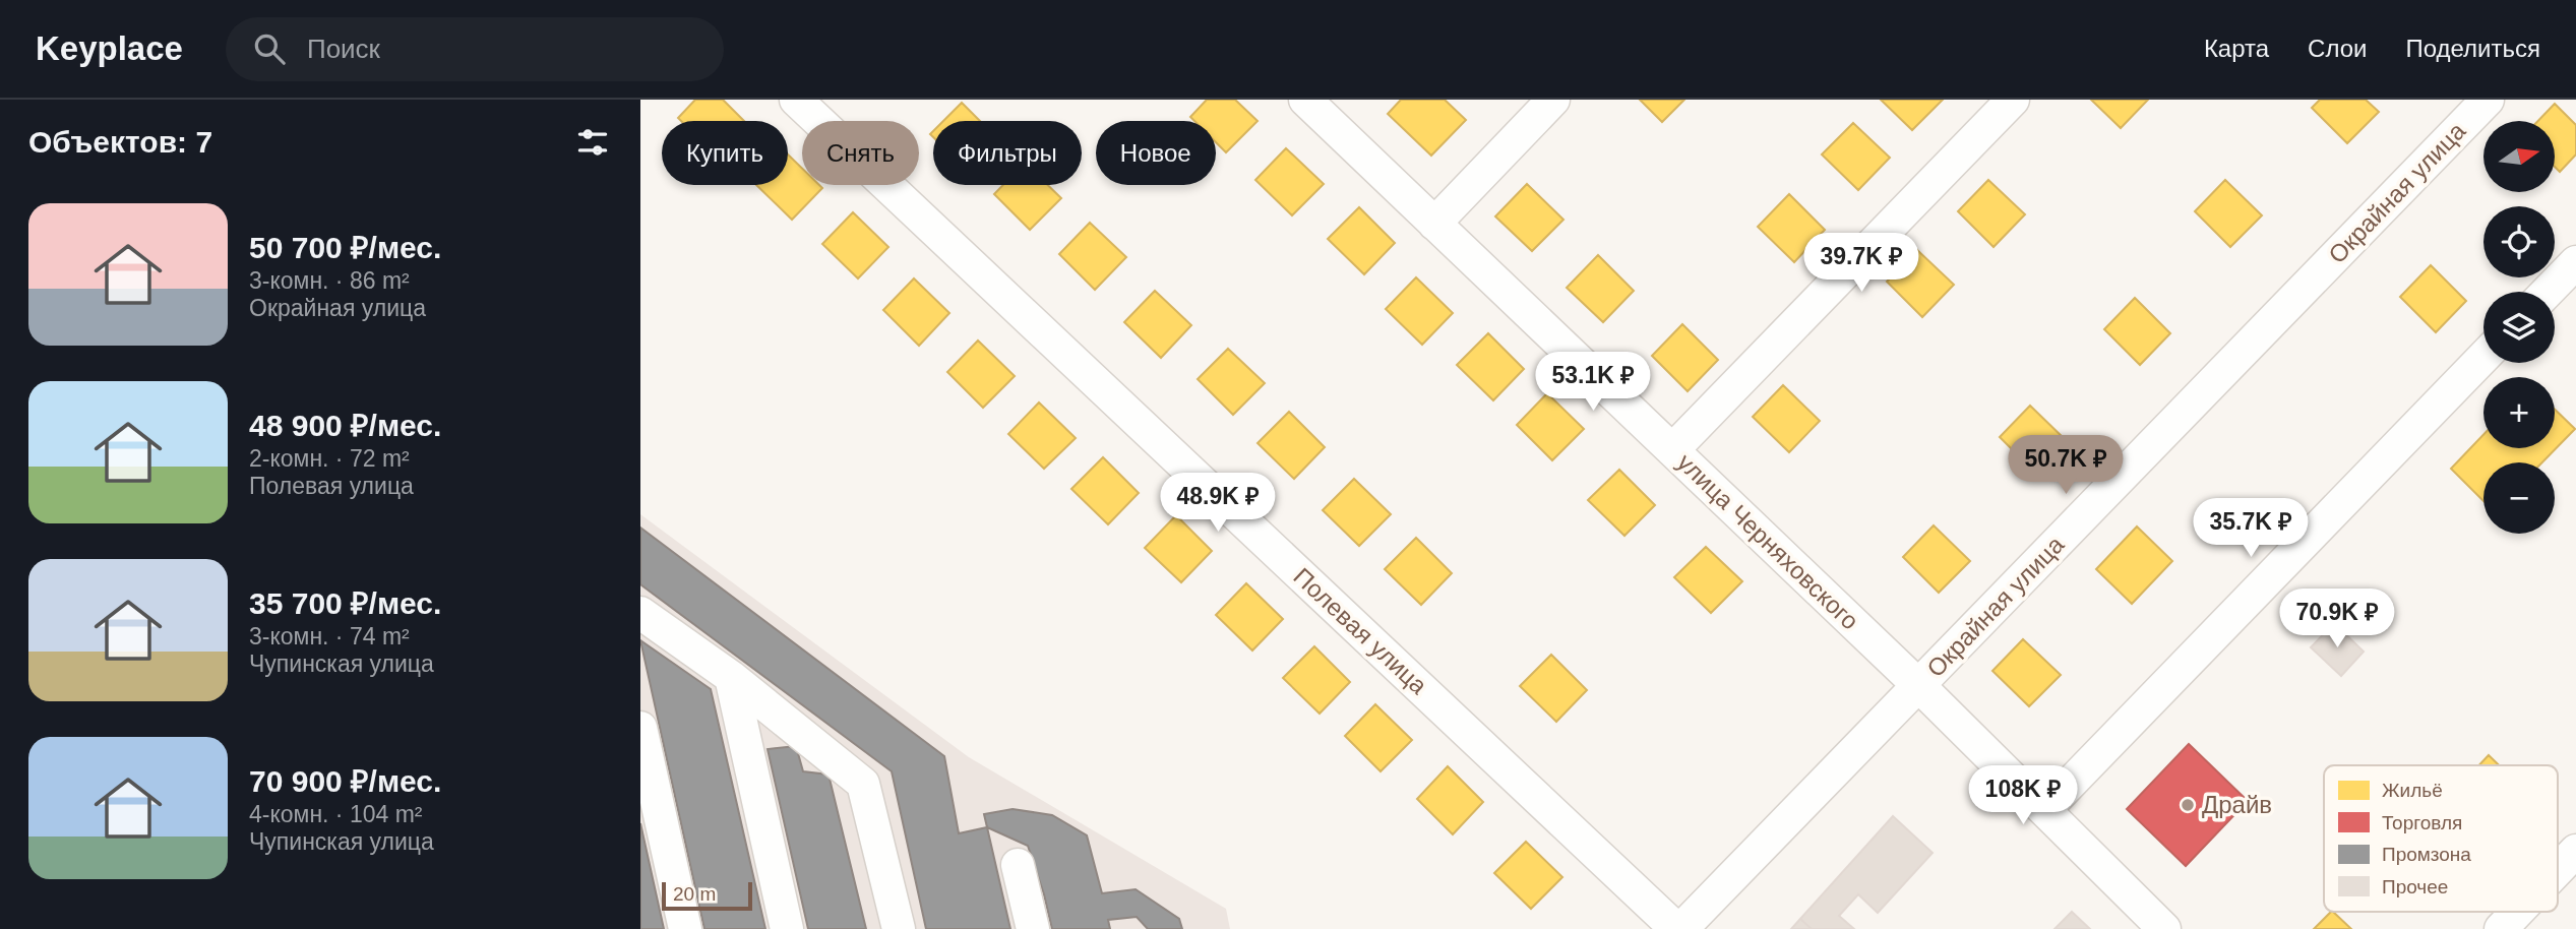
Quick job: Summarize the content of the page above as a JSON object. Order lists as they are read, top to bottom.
{
  "streets": {
    "street": ["Окрайная улица", "улица Черняховского", "Полевая улица"]
  },
  "crossings": [
    ["Окрайная улица", "улица Черняховского"]
  ],
  "places": ["Драйв"],
  "legend": [
    "Жильё",
    "Торговля",
    "Промзона",
    "Прочее"
  ],
  "scale_bar": "20 m",
  "north": "right",
  "page": {
    "header": "Keyplace",
    "search": "Поиск",
    "nav": ["Карта", "Слои", "Поделиться"],
    "heading": "Объектов: 7",
    "map_buttons": ["+", "−"],
    "chip": [
      "Купить",
      "Снять",
      "Фильтры",
      "Новое"
    ],
    "list": [
      {
        "name": "50 700 ₽/мес.",
        "note": "3-комн. · 86 m² · Окрайная улица"
      },
      {
        "name": "48 900 ₽/мес.",
        "note": "2-комн. · 72 m² · Полевая улица"
      },
      {
        "name": "35 700 ₽/мес.",
        "note": "3-комн. · 74 m² · Чупинская улица"
      },
      {
        "name": "70 900 ₽/мес.",
        "note": "4-комн. · 104 m² · Чупинская улица"
      }
    ],
    "price": [
      "39.7K ₽",
      "53.1K ₽",
      "50.7K ₽",
      "48.9K ₽",
      "35.7K ₽",
      "70.9K ₽",
      "108K ₽"
    ],
    "scale": "20 m"
  }
}
